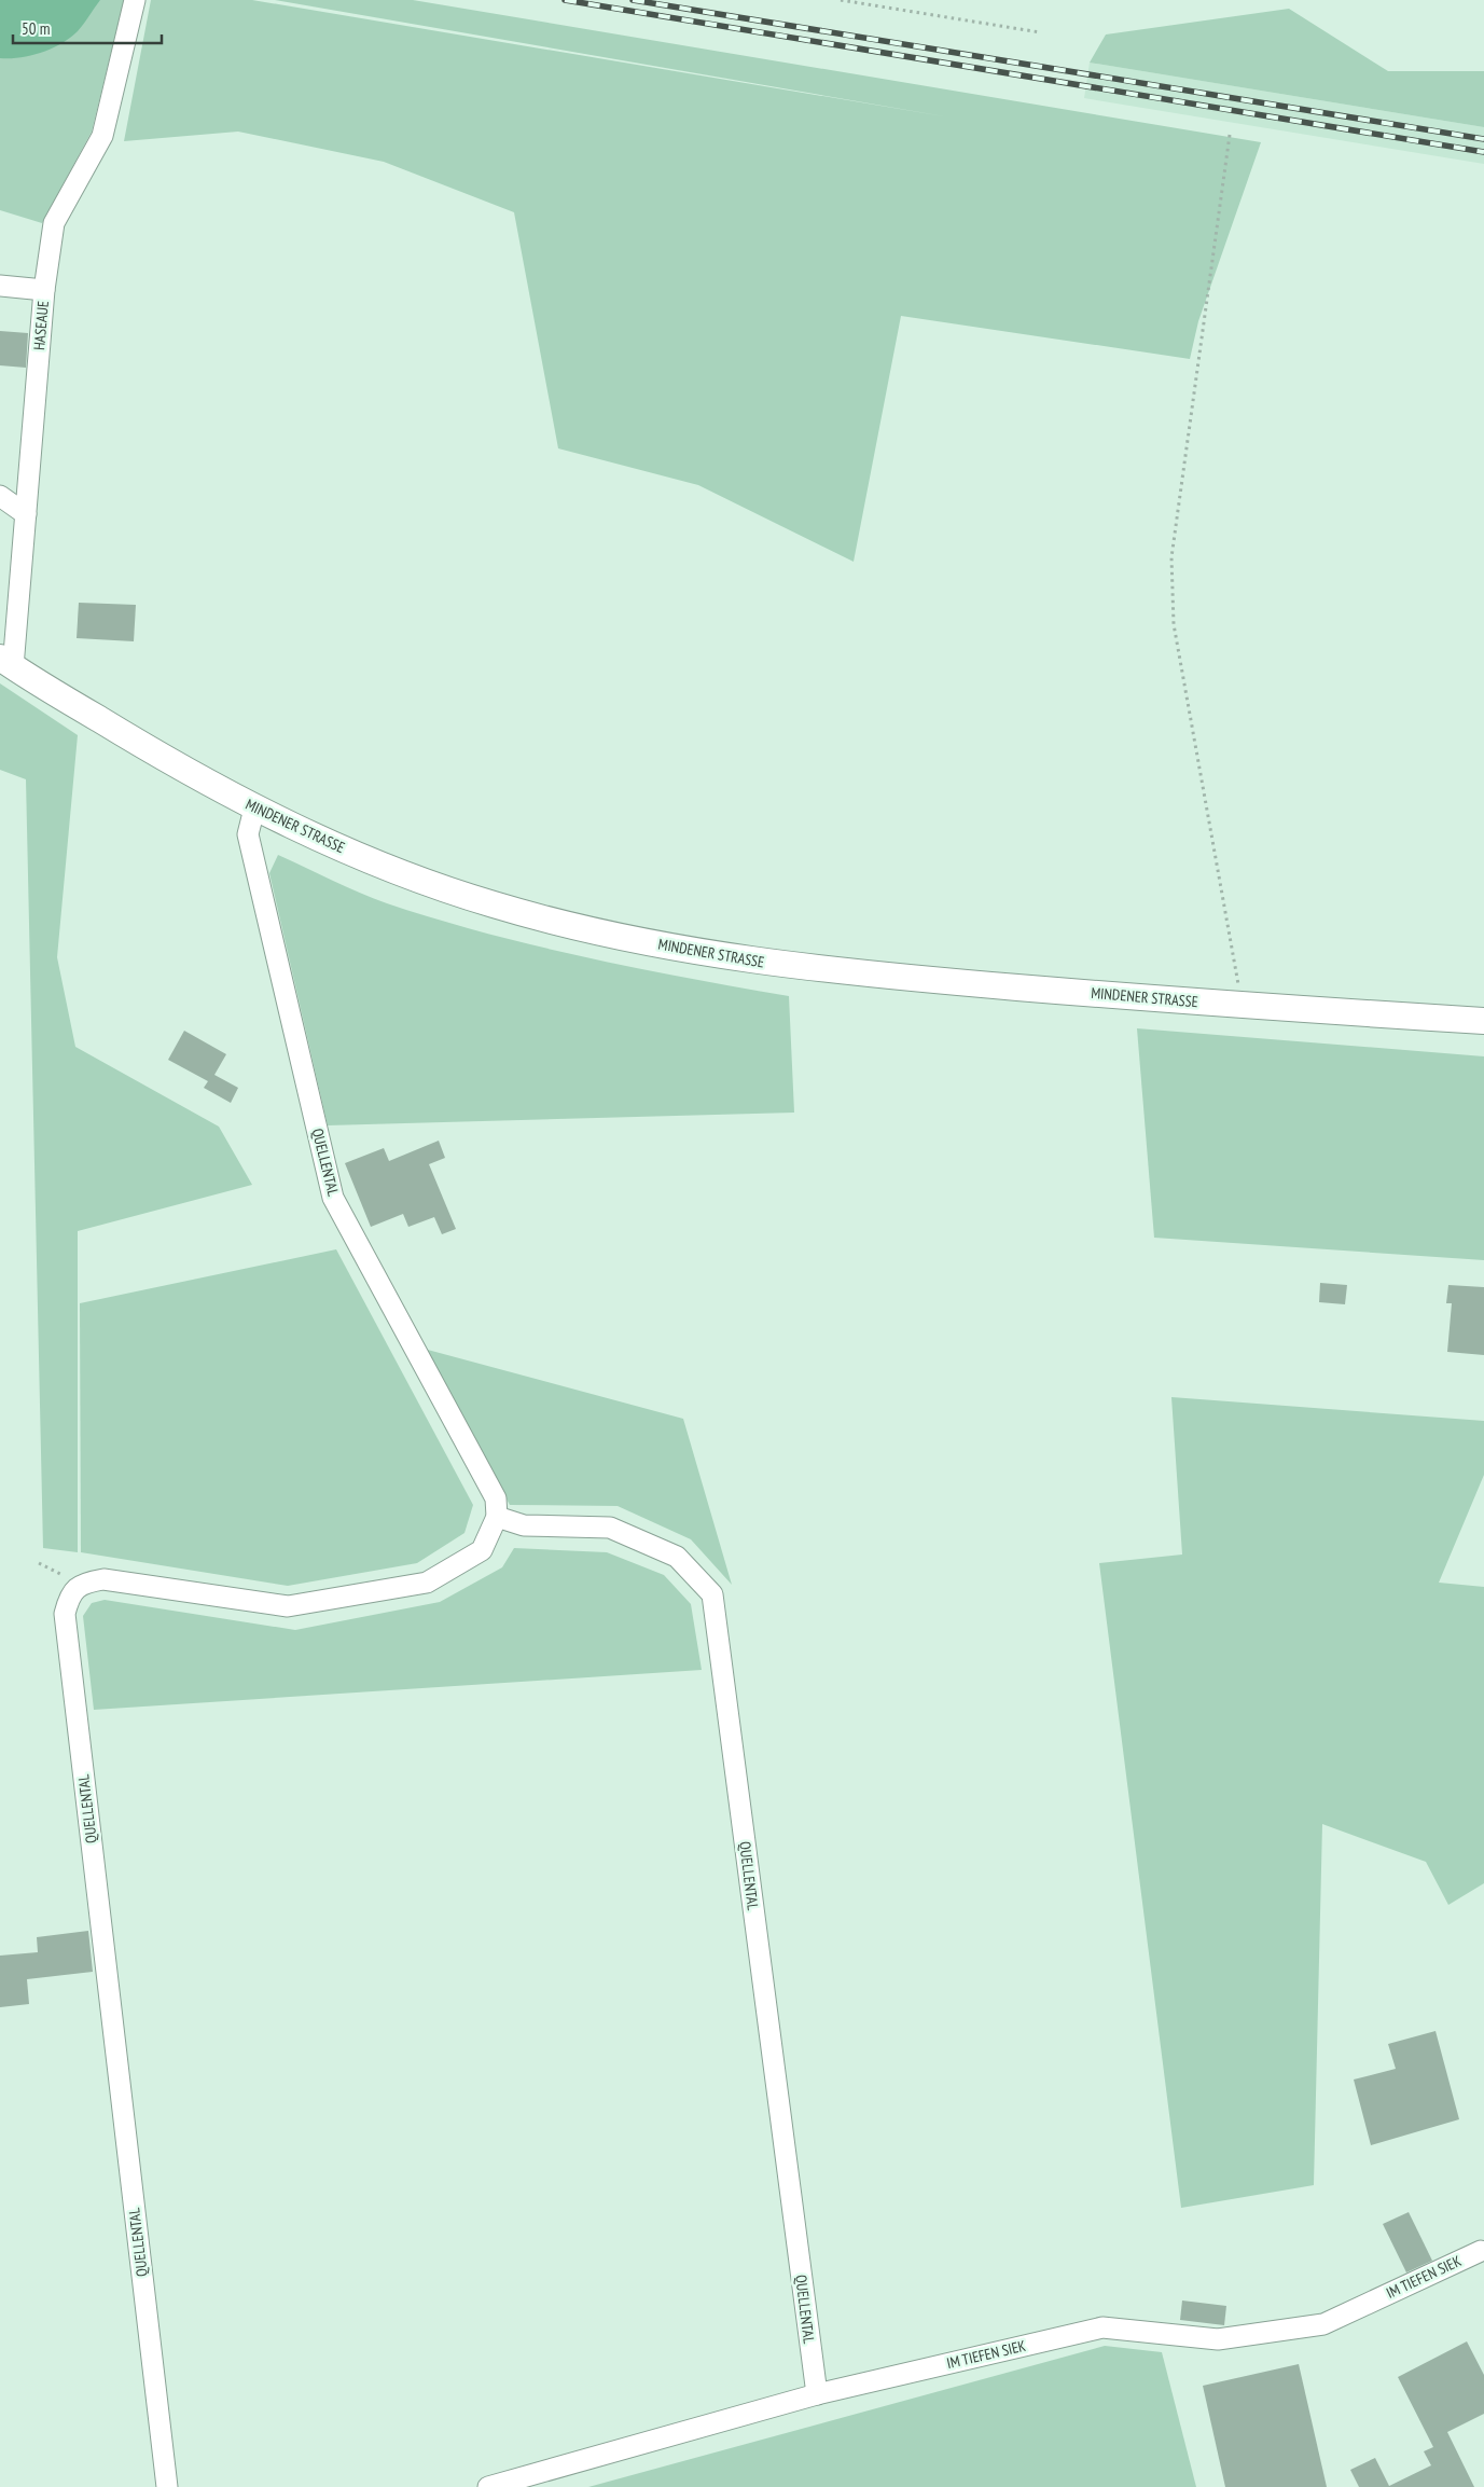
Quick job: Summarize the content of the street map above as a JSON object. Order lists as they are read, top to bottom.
{
  "streets": {
    "main road": ["MINDENER STRASSE"],
    "street": ["HASEAUE", "QUELLENTAL", "IM TIEFEN SIEK"]
  },
  "crossings": [
    ["HASEAUE", "MINDENER STRASSE"],
    ["MINDENER STRASSE", "QUELLENTAL"],
    ["QUELLENTAL", "IM TIEFEN SIEK"]
  ],
  "scale_bar": "50 m"
}
